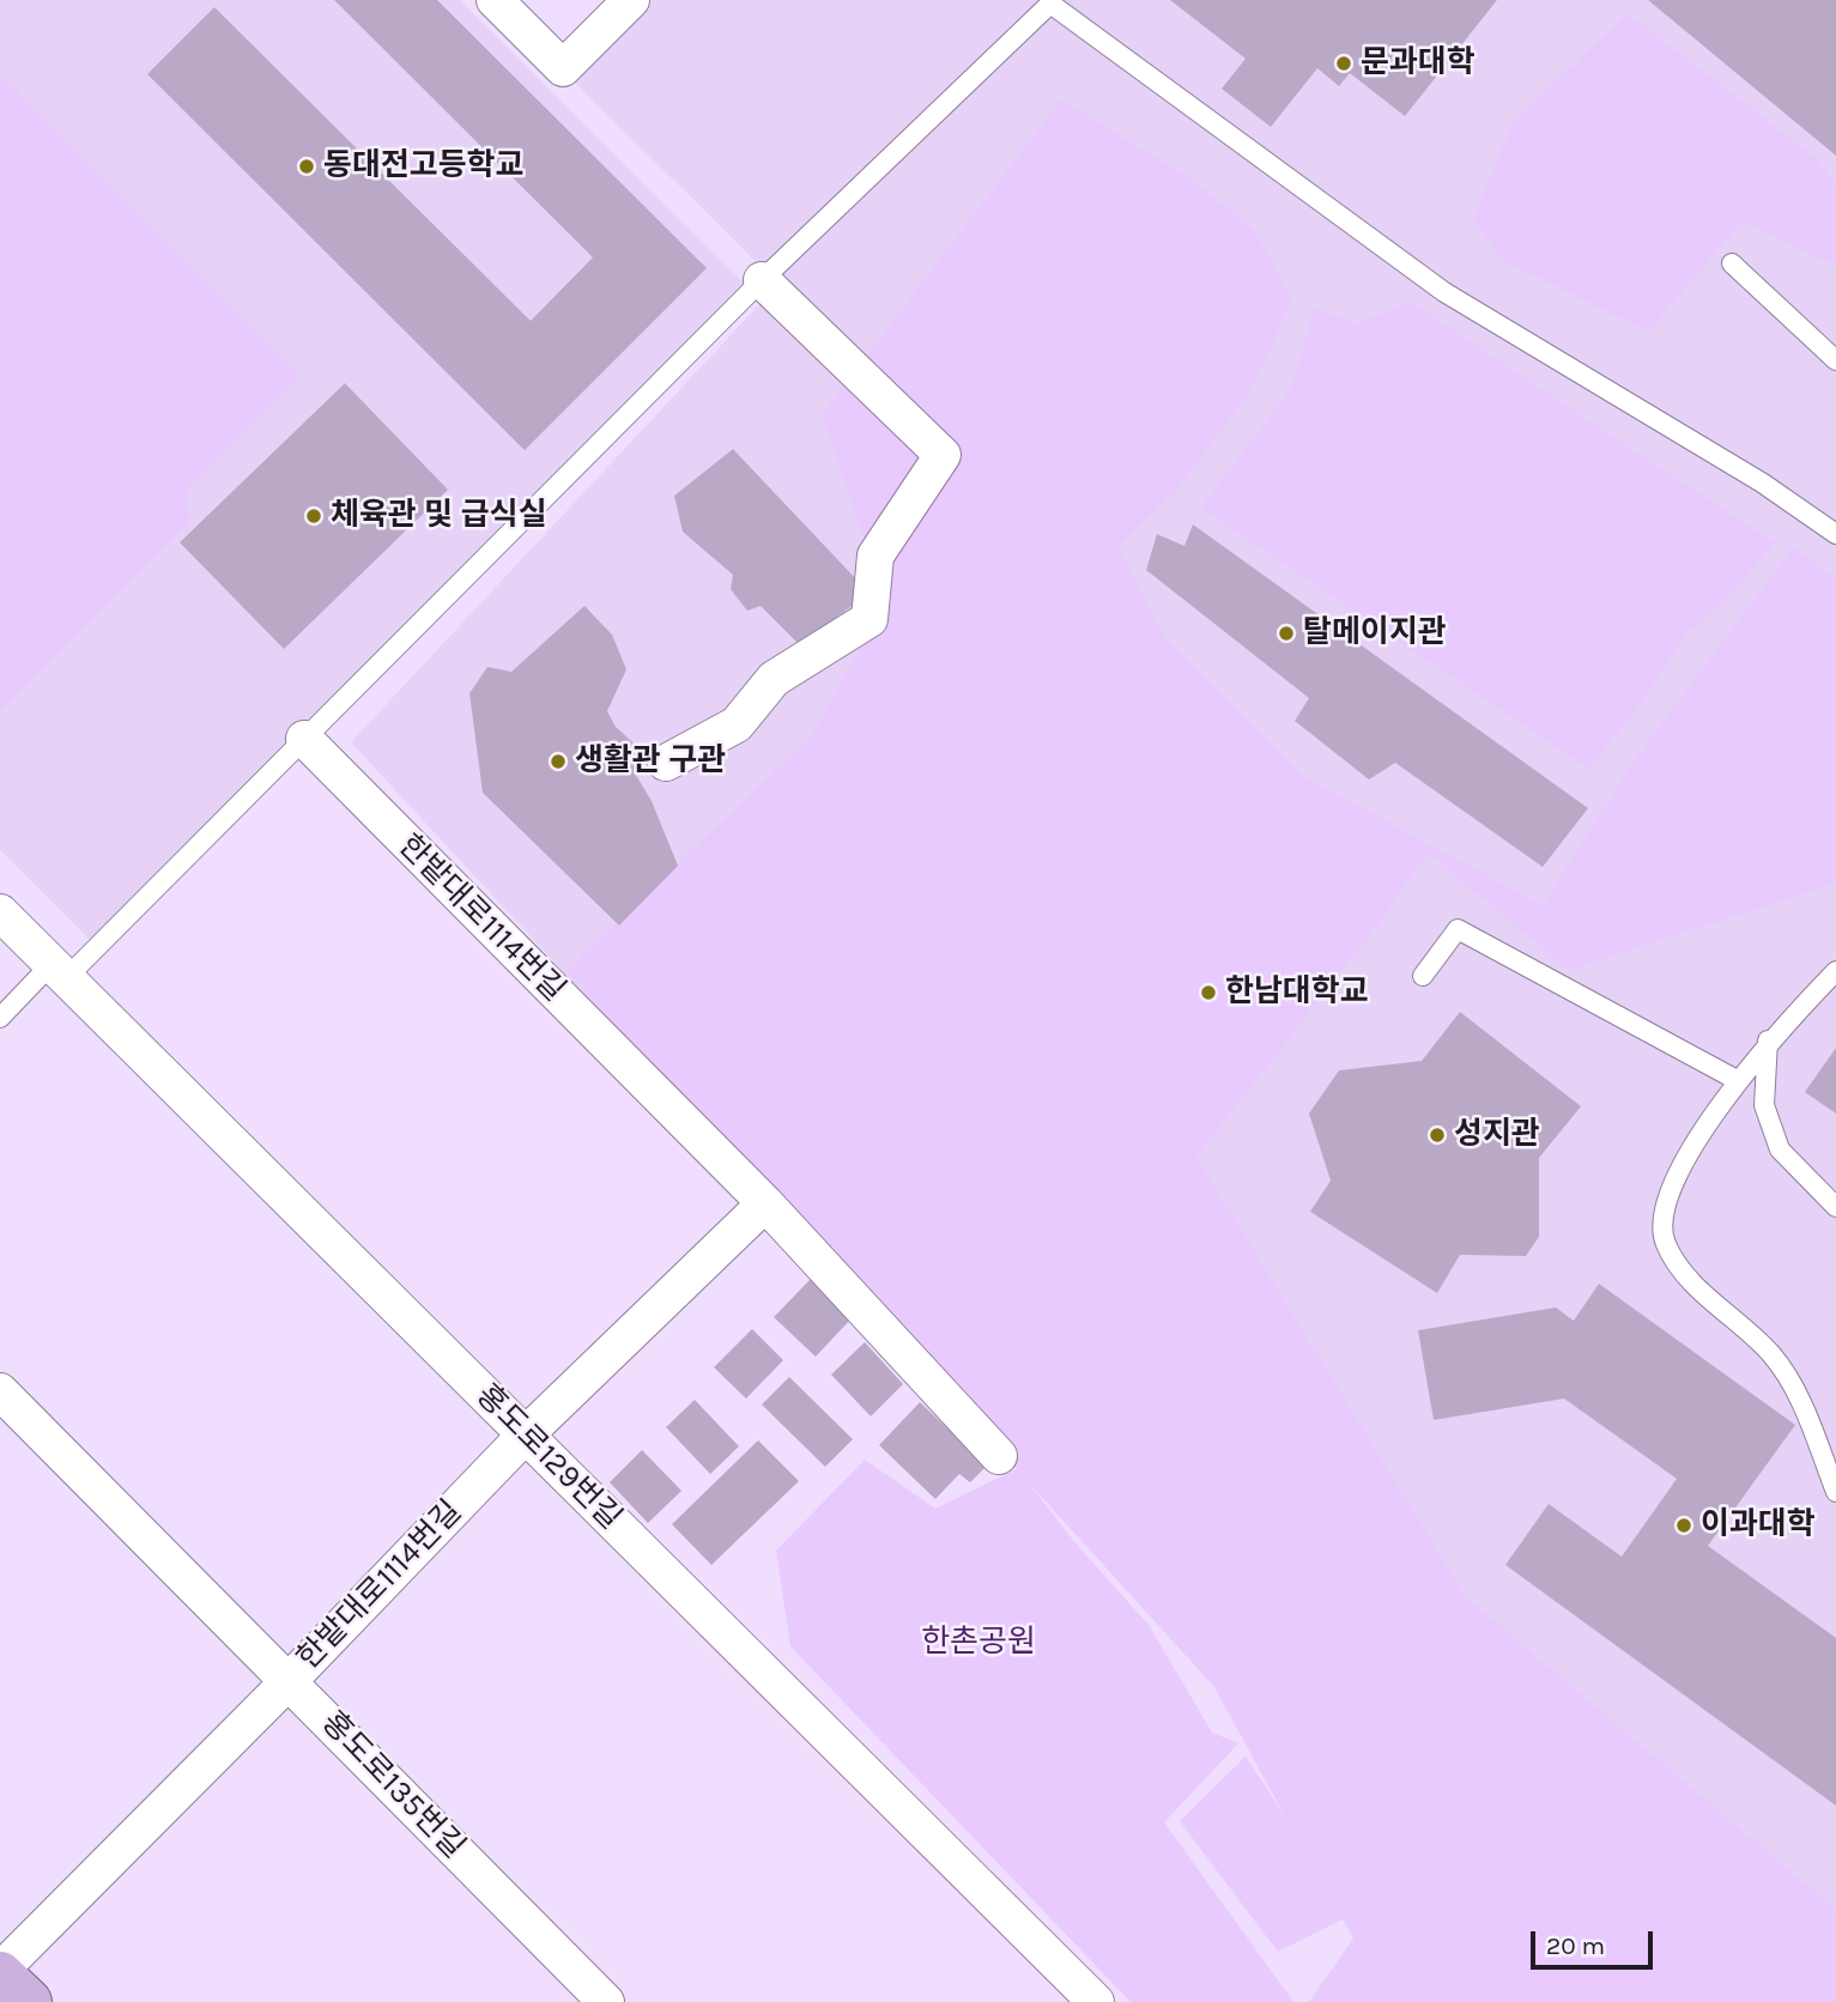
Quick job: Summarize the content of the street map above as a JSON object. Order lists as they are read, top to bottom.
{
  "streets": {
    "street": ["한밭대로1114번길", "홍도로129번길", "홍도로135번길"]
  },
  "crossings": [
    ["한밭대로1114번길", "홍도로129번길"],
    ["한밭대로1114번길", "홍도로135번길"]
  ],
  "parks": ["한촌공원"],
  "places": [
    "문과대학",
    "동대전고등학교",
    "체육관 및 급식실",
    "탈메이지관",
    "생활관 구관",
    "한남대학교",
    "성지관",
    "이과대학"
  ],
  "scale_bar": "20 m"
}
